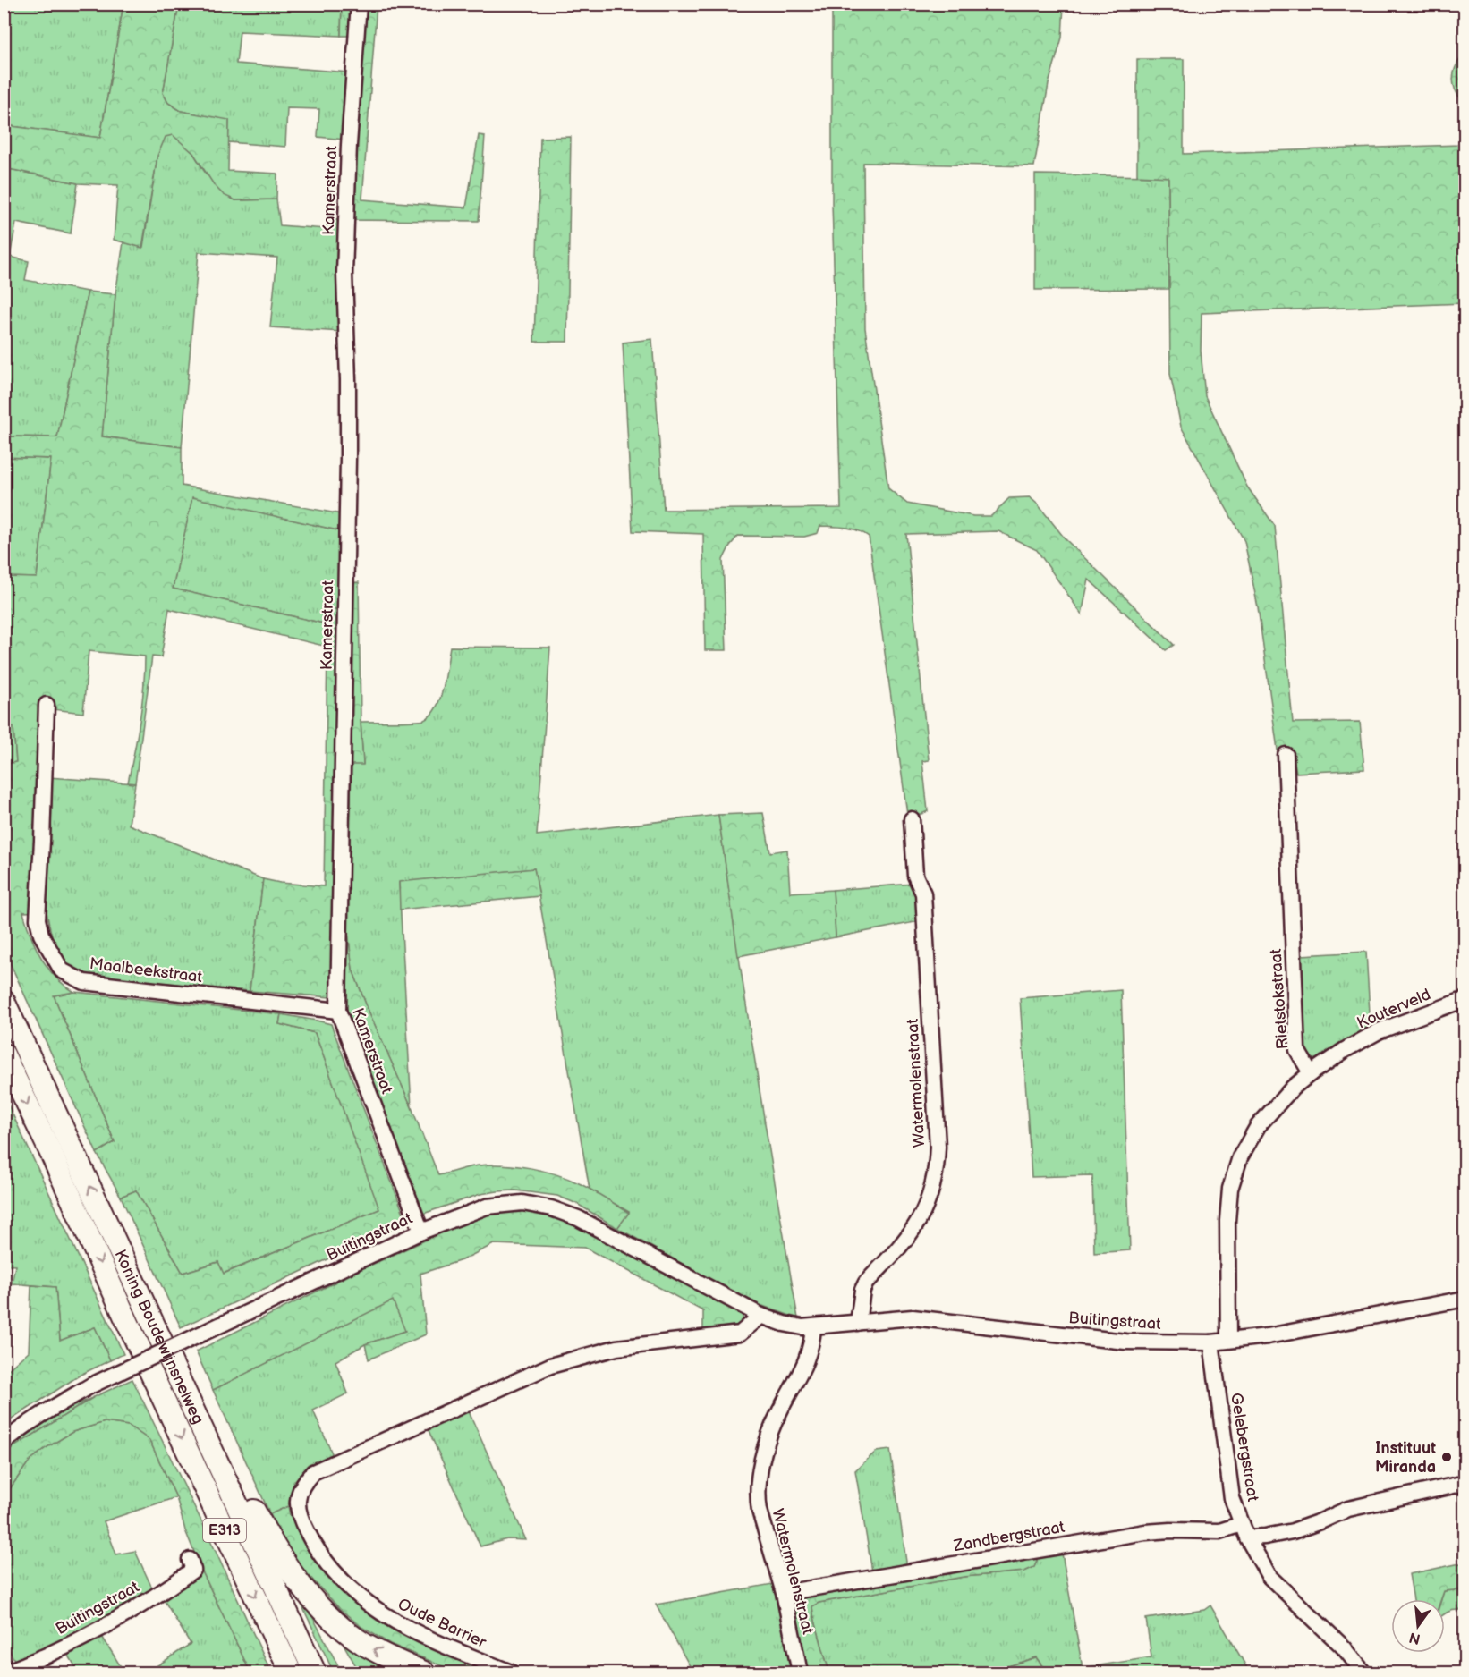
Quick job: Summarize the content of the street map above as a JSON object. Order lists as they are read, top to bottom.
{
  "streets": {
    "highway": ["Koning Boudewijnsnelweg", "E313"],
    "street": [
      "Kamerstraat",
      "Maalbeekstraat",
      "Rietstokstraat",
      "Kouterveld",
      "Watermolenstraat",
      "Buitingstraat",
      "Gelebergstraat",
      "Zandbergstraat",
      "Oude Barrier"
    ]
  },
  "crossings": [
    ["Kamerstraat", "Maalbeekstraat"],
    ["Kamerstraat", "Buitingstraat"],
    ["Rietstokstraat", "Kouterveld"],
    ["Watermolenstraat", "Buitingstraat"],
    ["Watermolenstraat", "Zandbergstraat"],
    ["Buitingstraat", "Gelebergstraat"],
    ["Buitingstraat", "Oude Barrier"],
    ["Gelebergstraat", "Zandbergstraat"]
  ],
  "places": ["Instituut Miranda"],
  "north": "bottom"
}
